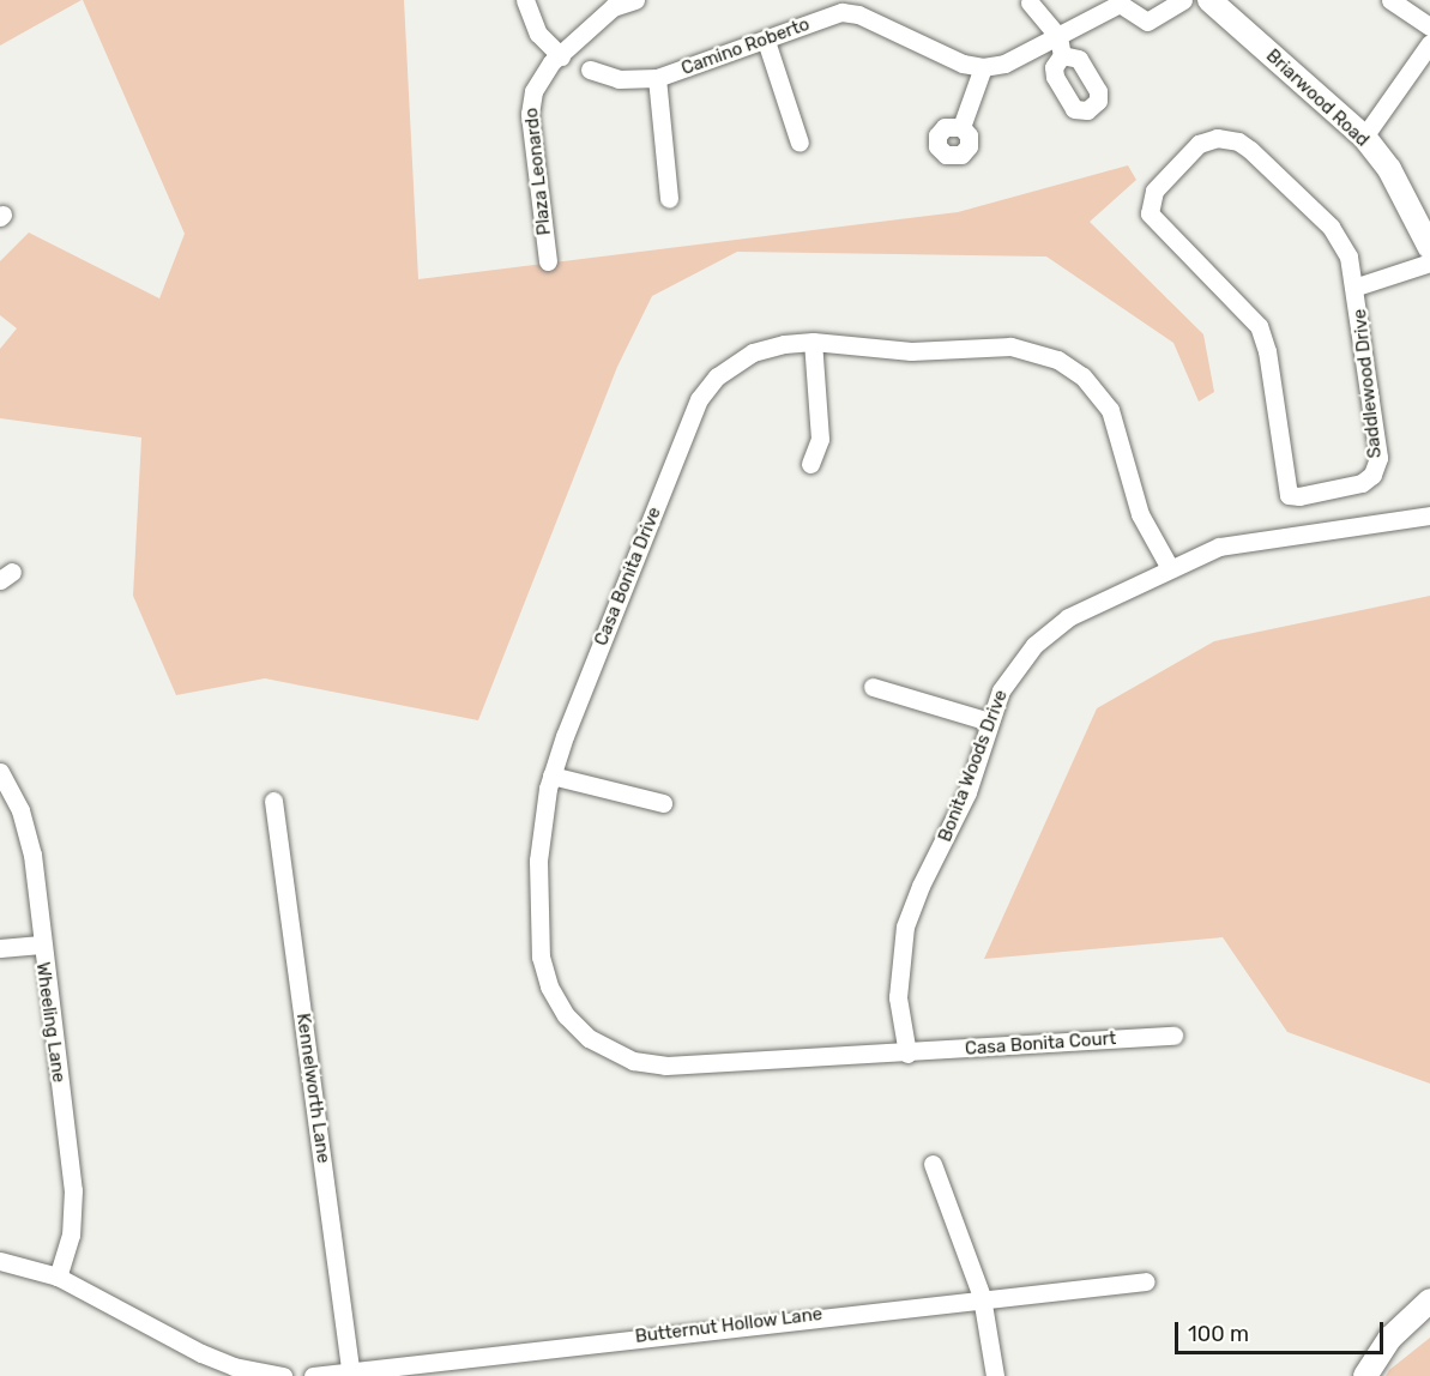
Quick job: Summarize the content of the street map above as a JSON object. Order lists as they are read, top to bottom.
{
  "streets": {
    "main road": ["Briarwood Road"],
    "street": [
      "Camino Roberto",
      "Plaza Leonardo",
      "Saddlewood Drive",
      "Casa Bonita Drive",
      "Bonita Woods Drive",
      "Wheeling Lane",
      "Casa Bonita Court",
      "Kennelworth Lane",
      "Butternut Hollow Lane"
    ]
  },
  "crossings": [
    ["Casa Bonita Drive", "Bonita Woods Drive"],
    ["Casa Bonita Drive", "Casa Bonita Court"],
    ["Bonita Woods Drive", "Casa Bonita Court"],
    ["Kennelworth Lane", "Butternut Hollow Lane"]
  ],
  "scale_bar": "100 m"
}
